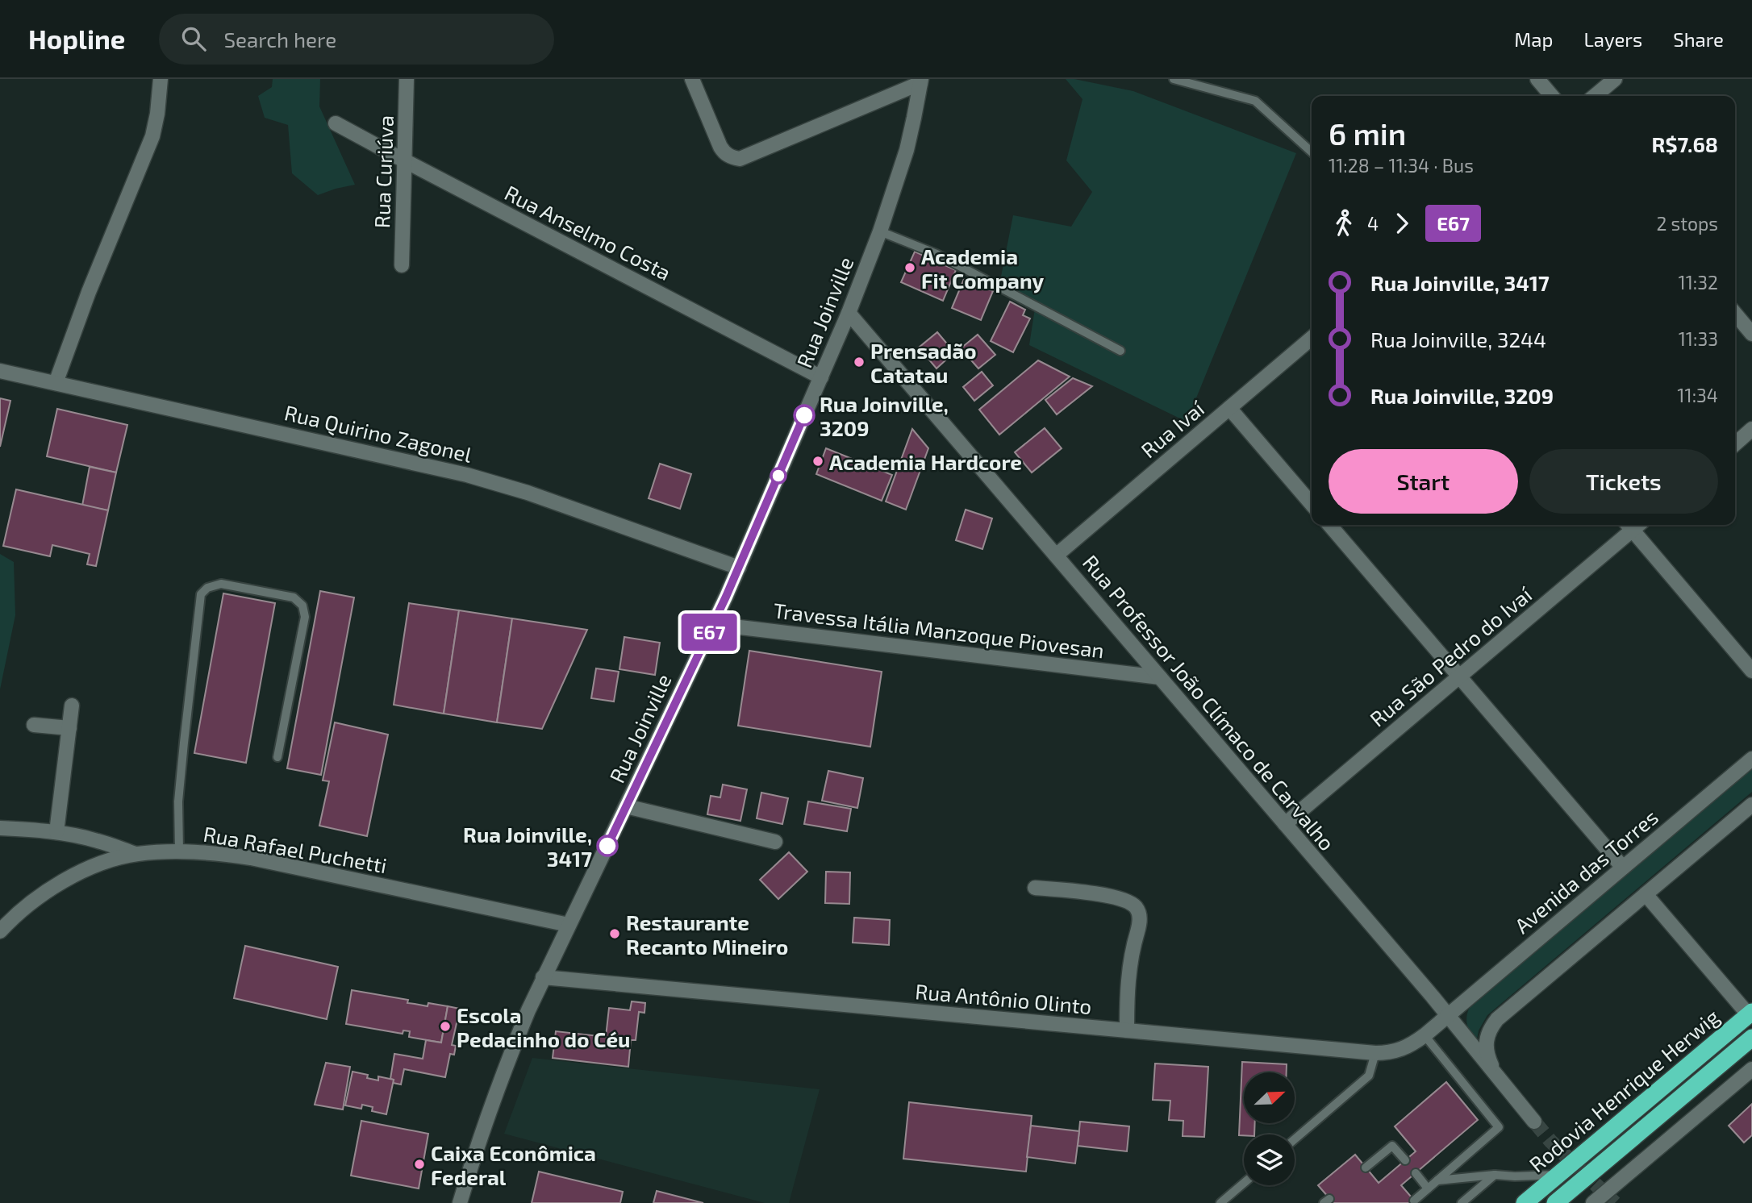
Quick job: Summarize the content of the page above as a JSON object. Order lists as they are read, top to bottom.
{
  "streets": {
    "highway": ["Rodovia Henrique Herwig"],
    "street": [
      "Rua Curiúva",
      "Rua Anselmo Costa",
      "Rua Joinville",
      "Rua Ivaí",
      "Rua Quirino Zagonel",
      "Travessa Itália Manzoque Piovesan",
      "Rua São Pedro do Ivaí",
      "Rua Professor João Clímaco de Carvalho",
      "Rua Rafael Puchetti",
      "Avenida das Torres",
      "Rua Antônio Olinto"
    ]
  },
  "crossings": [
    ["Rua Curiúva", "Rua Anselmo Costa"],
    ["Rua Anselmo Costa", "Rua Joinville"],
    ["Rua Joinville", "Rua Quirino Zagonel"],
    ["Rua Joinville", "Travessa Itália Manzoque Piovesan"],
    ["Rua Joinville", "Rua Professor João Clímaco de Carvalho"],
    ["Rua Joinville", "Rua Rafael Puchetti"],
    ["Rua Joinville", "Rua Antônio Olinto"],
    ["Rua Ivaí", "Rua Professor João Clímaco de Carvalho"],
    ["Travessa Itália Manzoque Piovesan", "Rua Professor João Clímaco de Carvalho"],
    ["Rua São Pedro do Ivaí", "Rua Professor João Clímaco de Carvalho"],
    ["Rua Professor João Clímaco de Carvalho", "Avenida das Torres"],
    ["Rua Professor João Clímaco de Carvalho", "Rua Antônio Olinto"],
    ["Avenida das Torres", "Rua Antônio Olinto"]
  ],
  "places": [
    "Academia Fit Company",
    "Prensadão Catatau",
    "Rua Joinville, 3209",
    "Academia Hardcore",
    "Rua Joinville, 3417",
    "Restaurante Recanto Mineiro",
    "Escola Pedacinho do Céu",
    "Caixa Econômica Federal"
  ],
  "lines": ["bus line E67"],
  "north": "top right",
  "page": {
    "header": "Hopline",
    "search": "Search here",
    "nav": ["Map", "Layers", "Share"],
    "on_map": "E67",
    "heading": ["6 min", "11:28 – 11:34 · Bus", "R$7.68"],
    "legs": ["4", "E67", "2 stops"],
    "list": [
      {
        "name": "Rua Joinville, 3417",
        "value": "11:32"
      },
      {
        "name": "Rua Joinville, 3244",
        "value": "11:33"
      },
      {
        "name": "Rua Joinville, 3209",
        "value": "11:34"
      }
    ],
    "buttons": ["Start", "Tickets"]
  }
}
